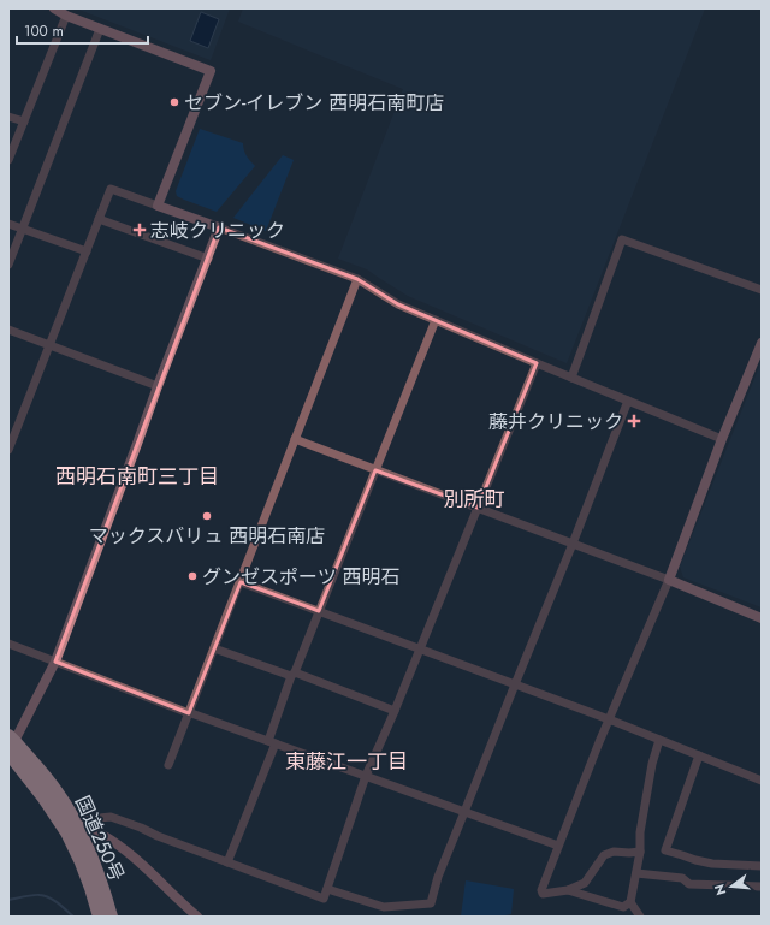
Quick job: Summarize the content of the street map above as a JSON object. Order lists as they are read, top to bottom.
{
  "streets": {
    "highway": ["国道250号"]
  },
  "districts": ["西明石南町三丁目", "別所町", "東藤江一丁目"],
  "places": {
    "other": ["セブン-イレブン 西明石南町店", "マックスバリュ 西明石南店", "グンゼスポーツ 西明石"],
    "health": ["志岐クリニック", "藤井クリニック"]
  },
  "scale_bar": "100 m",
  "north": "left"
}
